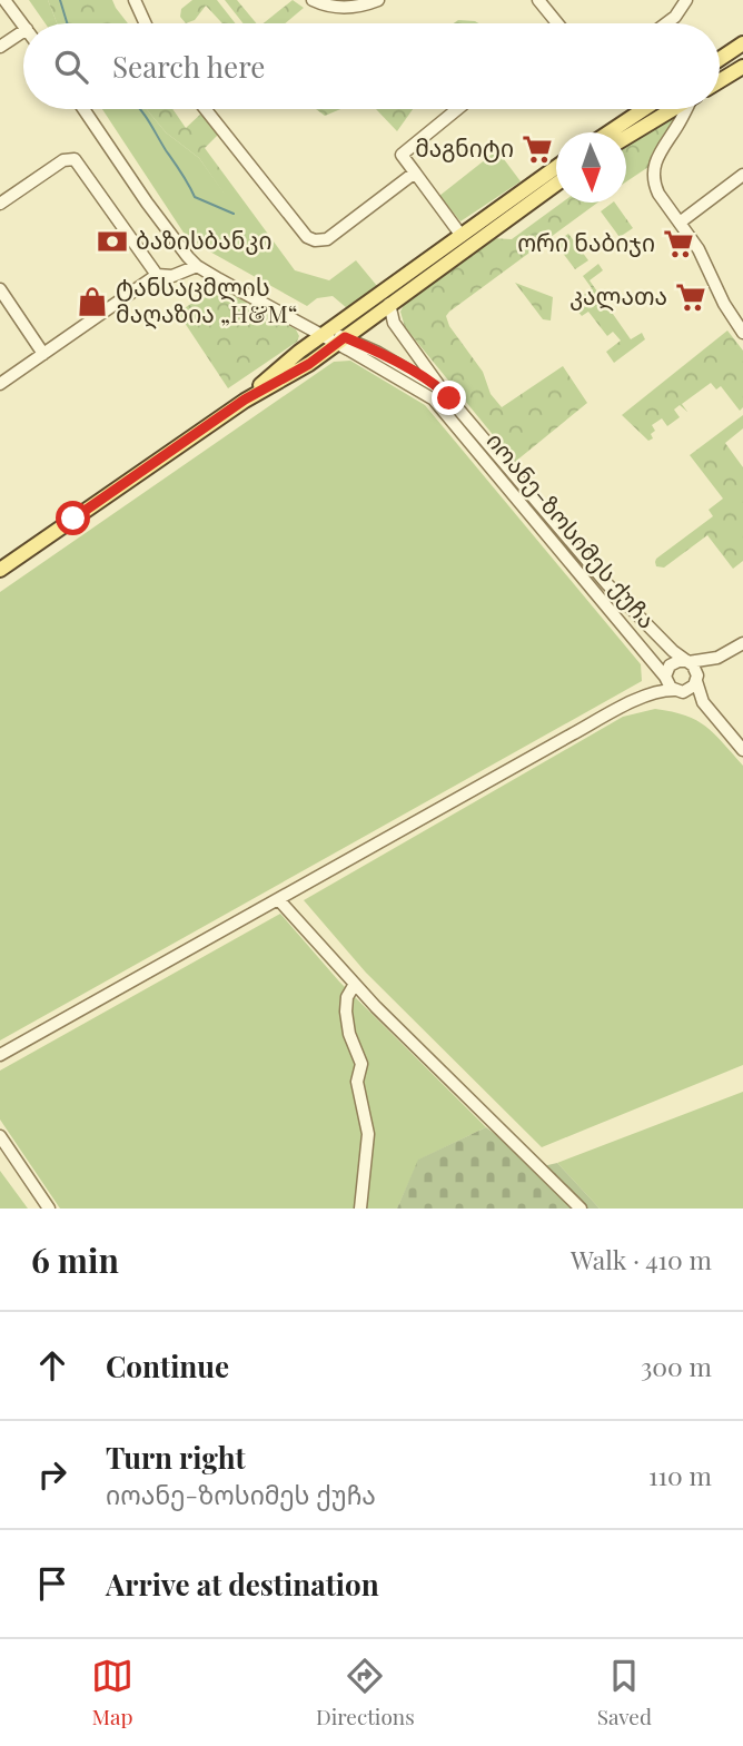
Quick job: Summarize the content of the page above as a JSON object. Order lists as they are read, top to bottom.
{
  "streets": {
    "street": ["იოანე-ზოსიმეს ქუჩა"]
  },
  "places": {
    "supermarket": ["მაგნიტი", "ორი ნაბიჯი", "კალათა"],
    "bank": ["ბაზისბანკი"],
    "shop": ["ტანსაცმლის მაღაზია „H&M“"]
  },
  "north": "bottom",
  "page": {
    "search": "Search here",
    "heading": ["6 min", "Walk · 410 m"],
    "list": [
      ["Continue", "300 m"],
      ["Turn right", "იოანე-ზოსიმეს ქუჩა", "110 m"],
      "Arrive at destination"
    ],
    "nav": ["Map", "Directions", "Saved"]
  }
}
